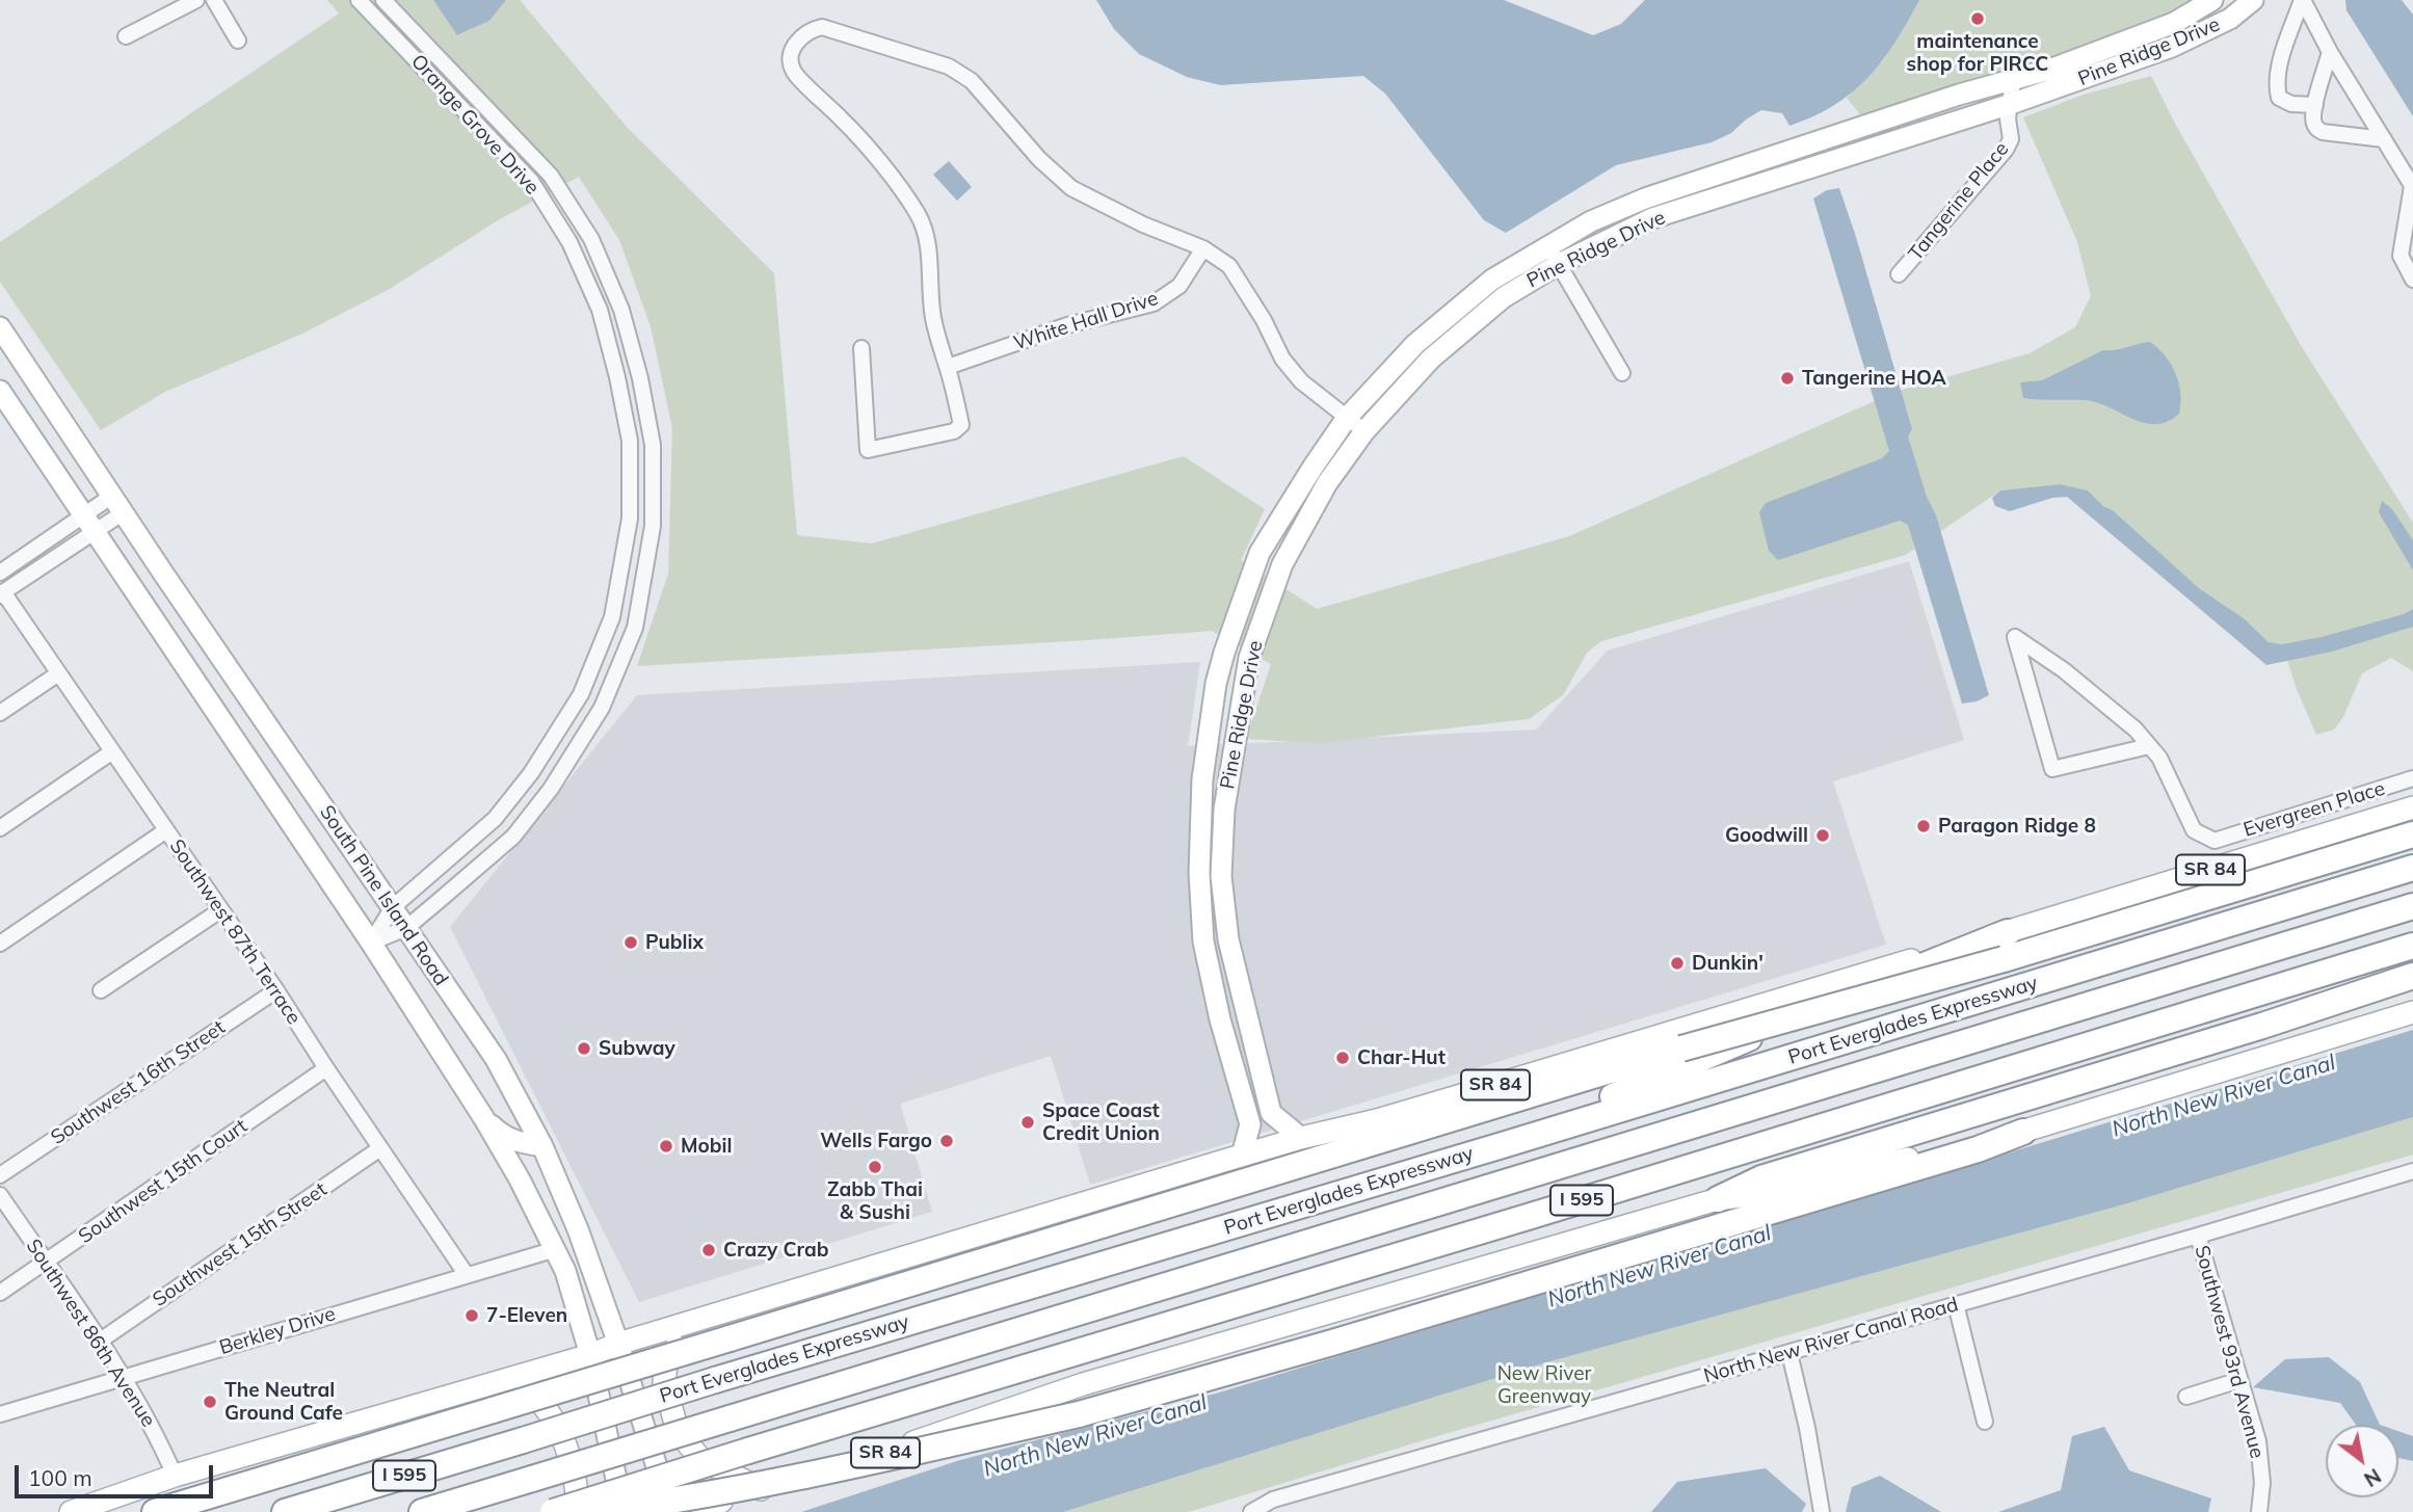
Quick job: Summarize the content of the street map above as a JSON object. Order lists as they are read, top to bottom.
{
  "streets": {
    "highway": ["Port Everglades Expressway", "I 595"],
    "main road": ["SR 84"],
    "street": [
      "Pine Ridge Drive",
      "Orange Grove Drive",
      "Tangerine Place",
      "White Hall Drive",
      "Evergreen Place",
      "South Pine Island Road",
      "Southwest 87th Terrace",
      "Southwest 16th Street",
      "Southwest 15th Court",
      "Southwest 15th Street",
      "Berkley Drive",
      "Southwest 86th Avenue",
      "North New River Canal Road",
      "Southwest 93rd Avenue"
    ]
  },
  "crossings": [
    ["Pine Ridge Drive", "Tangerine Place"],
    ["Pine Ridge Drive", "SR 84"],
    ["Orange Grove Drive", "South Pine Island Road"],
    ["SR 84", "South Pine Island Road"],
    ["SR 84", "Southwest 86th Avenue"],
    ["South Pine Island Road", "Berkley Drive"],
    ["Southwest 87th Terrace", "Southwest 16th Street"],
    ["Southwest 87th Terrace", "Southwest 15th Court"],
    ["Southwest 87th Terrace", "Southwest 15th Street"],
    ["Southwest 87th Terrace", "Berkley Drive"],
    ["Southwest 15th Court", "Southwest 86th Avenue"],
    ["Southwest 15th Street", "Southwest 86th Avenue"],
    ["Berkley Drive", "Southwest 86th Avenue"],
    ["North New River Canal Road", "Southwest 93rd Avenue"]
  ],
  "water": ["North New River Canal"],
  "parks": ["New River Greenway"],
  "places": [
    "maintenance shop for PIRCC",
    "Tangerine HOA",
    "Paragon Ridge 8",
    "Goodwill",
    "Publix",
    "Dunkin'",
    "Subway",
    "Char-Hut",
    "Space Coast Credit Union",
    "Wells Fargo",
    "Mobil",
    "Zabb Thai & Sushi",
    "Crazy Crab",
    "7-Eleven",
    "The Neutral Ground Cafe"
  ],
  "scale_bar": "100 m",
  "north": "bottom right"
}
